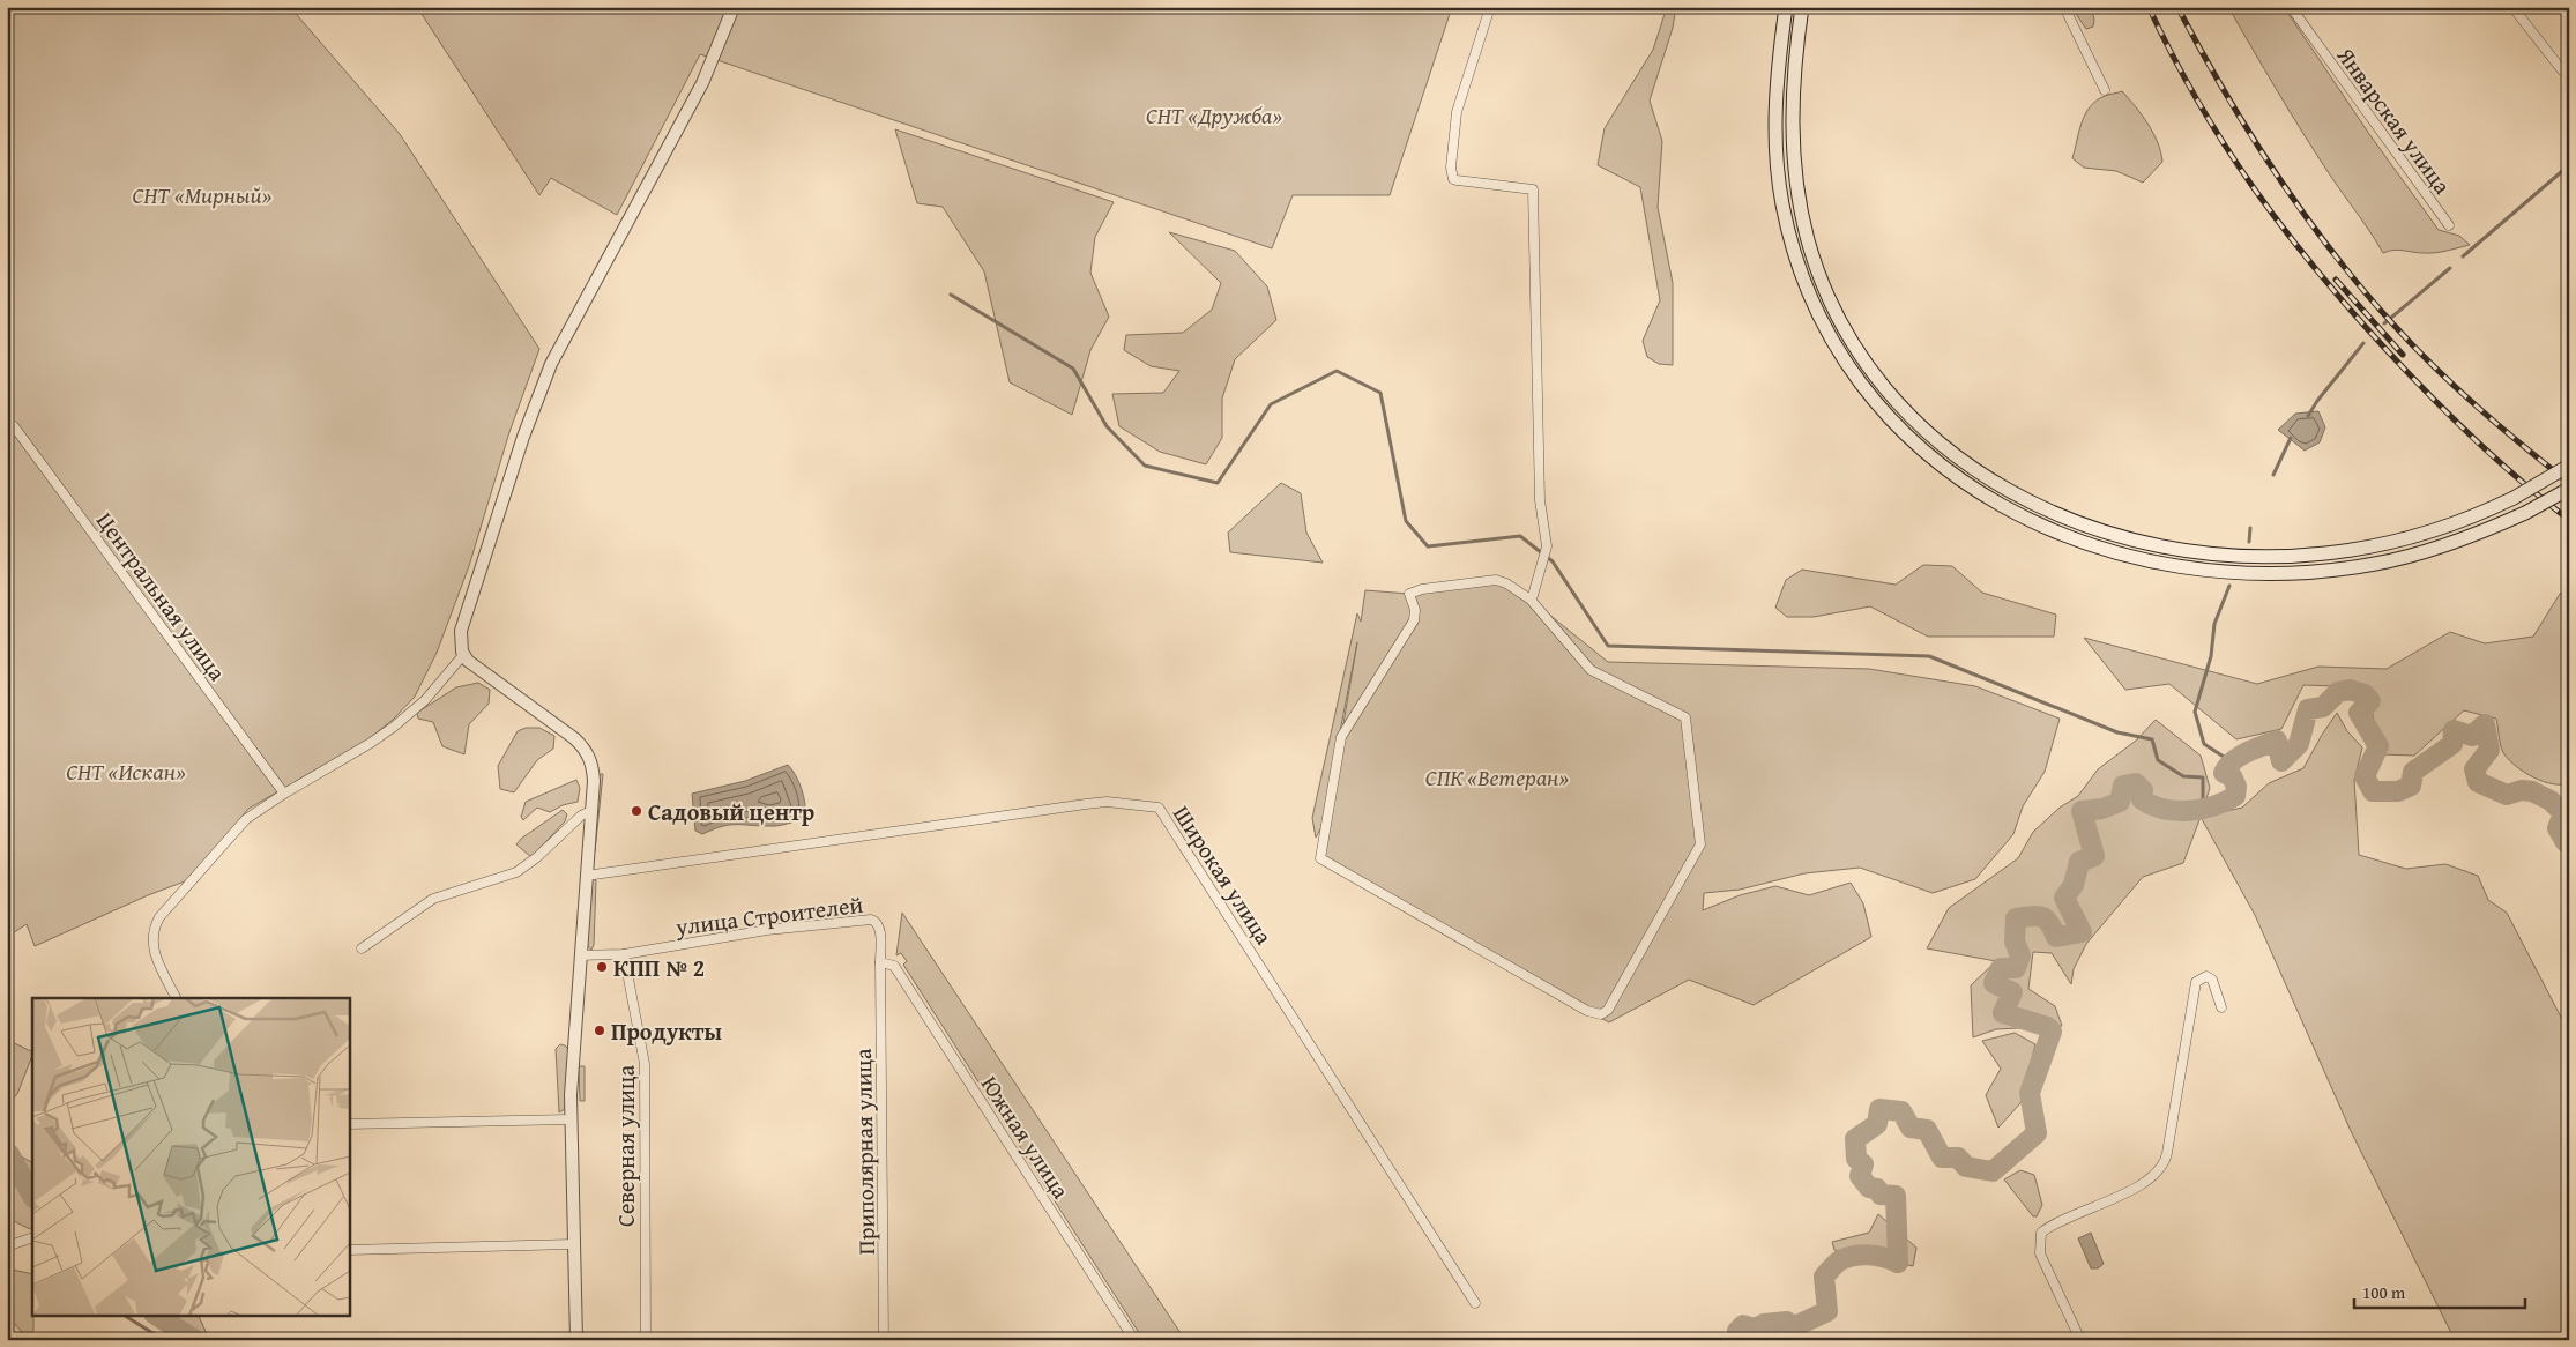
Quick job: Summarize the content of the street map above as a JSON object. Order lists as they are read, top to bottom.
{
  "streets": {
    "street": [
      "Январская улица",
      "Центральная улица",
      "Широкая улица",
      "улица Строителей",
      "Южная улица",
      "Северная улица",
      "Приполярная улица"
    ]
  },
  "crossings": [
    ["улица Строителей", "Южная улица"],
    ["улица Строителей", "Северная улица"],
    ["улица Строителей", "Приполярная улица"],
    ["Южная улица", "Приполярная улица"]
  ],
  "parks": [
    "СНТ «Дружба»",
    "СНТ «Мирный»",
    "СНТ «Искан»",
    "СПК «Ветеран»"
  ],
  "places": ["Садовый центр", "КПП № 2", "Продукты"],
  "scale_bar": "100 m"
}
